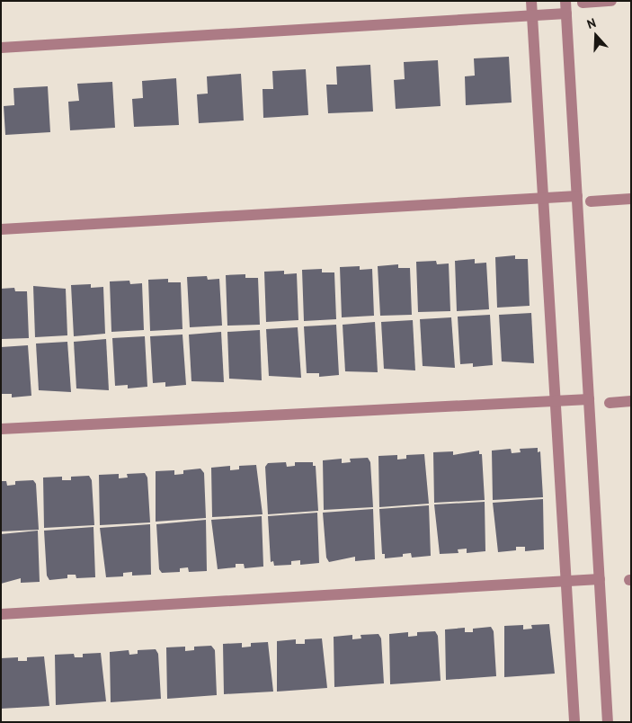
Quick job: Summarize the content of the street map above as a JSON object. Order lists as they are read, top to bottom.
{
  "north": "top"
}
